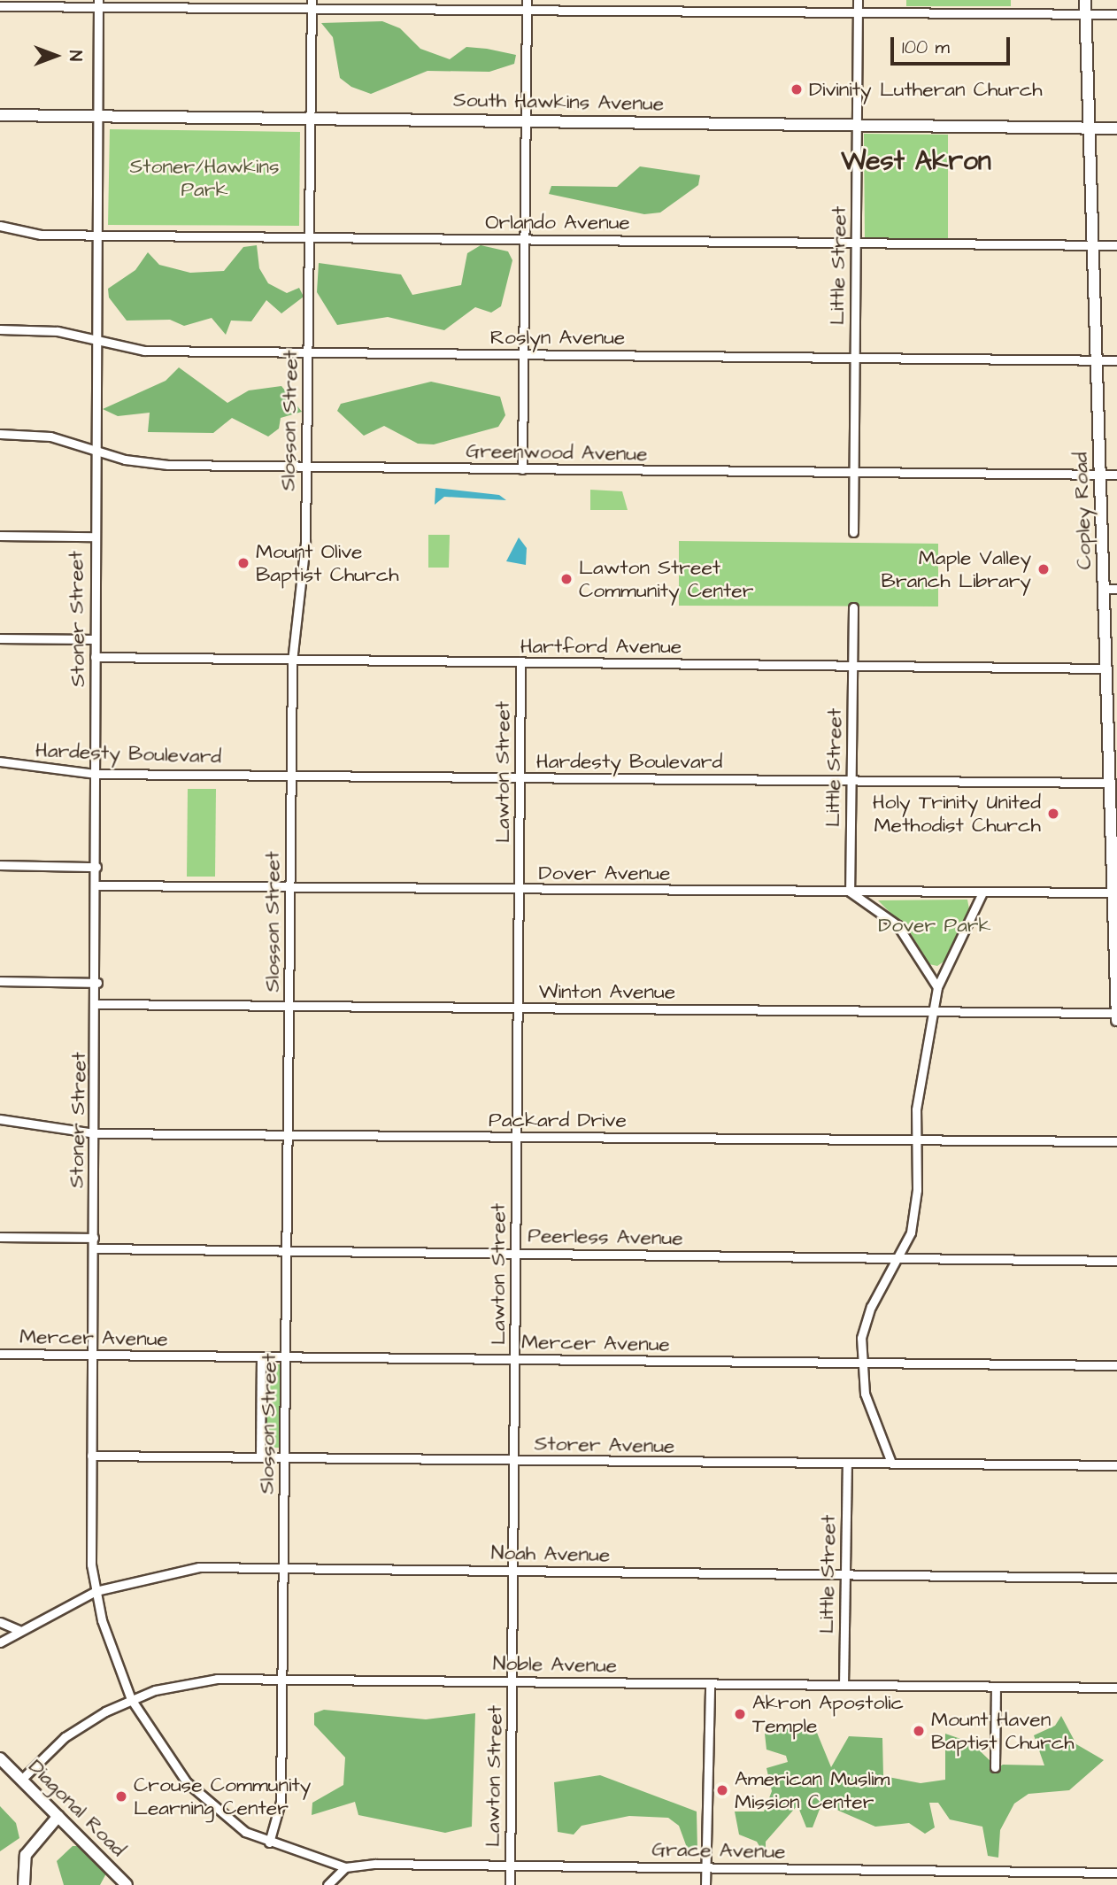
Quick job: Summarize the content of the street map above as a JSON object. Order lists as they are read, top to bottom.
{
  "streets": {
    "street": [
      "South Hawkins Avenue",
      "Orlando Avenue",
      "Little Street",
      "Roslyn Avenue",
      "Slosson Street",
      "Greenwood Avenue",
      "Copley Road",
      "Stoner Street",
      "Hartford Avenue",
      "Hardesty Boulevard",
      "Lawton Street",
      "Dover Avenue",
      "Winton Avenue",
      "Packard Drive",
      "Peerless Avenue",
      "Mercer Avenue",
      "Storer Avenue",
      "Noah Avenue",
      "Noble Avenue",
      "Diagonal Road",
      "Grace Avenue"
    ]
  },
  "crossings": [
    ["South Hawkins Avenue", "Little Street"],
    ["South Hawkins Avenue", "Slosson Street"],
    ["South Hawkins Avenue", "Copley Road"],
    ["South Hawkins Avenue", "Stoner Street"],
    ["Orlando Avenue", "Little Street"],
    ["Orlando Avenue", "Slosson Street"],
    ["Orlando Avenue", "Copley Road"],
    ["Orlando Avenue", "Stoner Street"],
    ["Little Street", "Roslyn Avenue"],
    ["Little Street", "Greenwood Avenue"],
    ["Little Street", "Hartford Avenue"],
    ["Little Street", "Hardesty Boulevard"],
    ["Little Street", "Dover Avenue"],
    ["Little Street", "Storer Avenue"],
    ["Little Street", "Noah Avenue"],
    ["Little Street", "Noble Avenue"],
    ["Roslyn Avenue", "Slosson Street"],
    ["Roslyn Avenue", "Copley Road"],
    ["Roslyn Avenue", "Stoner Street"],
    ["Slosson Street", "Greenwood Avenue"],
    ["Slosson Street", "Hartford Avenue"],
    ["Slosson Street", "Hardesty Boulevard"],
    ["Slosson Street", "Dover Avenue"],
    ["Slosson Street", "Winton Avenue"],
    ["Slosson Street", "Packard Drive"],
    ["Slosson Street", "Peerless Avenue"],
    ["Slosson Street", "Mercer Avenue"],
    ["Slosson Street", "Storer Avenue"],
    ["Slosson Street", "Noah Avenue"],
    ["Slosson Street", "Noble Avenue"],
    ["Greenwood Avenue", "Copley Road"],
    ["Greenwood Avenue", "Stoner Street"],
    ["Copley Road", "Hartford Avenue"],
    ["Copley Road", "Hardesty Boulevard"],
    ["Copley Road", "Dover Avenue"],
    ["Copley Road", "Winton Avenue"],
    ["Stoner Street", "Hartford Avenue"],
    ["Stoner Street", "Hardesty Boulevard"],
    ["Stoner Street", "Dover Avenue"],
    ["Stoner Street", "Winton Avenue"],
    ["Stoner Street", "Packard Drive"],
    ["Stoner Street", "Peerless Avenue"],
    ["Hartford Avenue", "Lawton Street"],
    ["Hardesty Boulevard", "Lawton Street"],
    ["Lawton Street", "Dover Avenue"],
    ["Lawton Street", "Winton Avenue"],
    ["Lawton Street", "Packard Drive"],
    ["Lawton Street", "Peerless Avenue"],
    ["Lawton Street", "Mercer Avenue"],
    ["Lawton Street", "Storer Avenue"],
    ["Lawton Street", "Noah Avenue"],
    ["Lawton Street", "Noble Avenue"],
    ["Lawton Street", "Grace Avenue"],
    ["Noble Avenue", "Diagonal Road"]
  ],
  "districts": ["West Akron"],
  "parks": ["Stoner/Hawkins Park", "Dover Park"],
  "places": [
    "Divinity Lutheran Church",
    "Mount Olive Baptist Church",
    "Maple Valley Branch Library",
    "Lawton Street Community Center",
    "Holy Trinity United Methodist Church",
    "Akron Apostolic Temple",
    "Mount Haven Baptist Church",
    "American Muslim Mission Center",
    "Crouse Community Learning Center"
  ],
  "scale_bar": "100 m",
  "north": "right"
}
